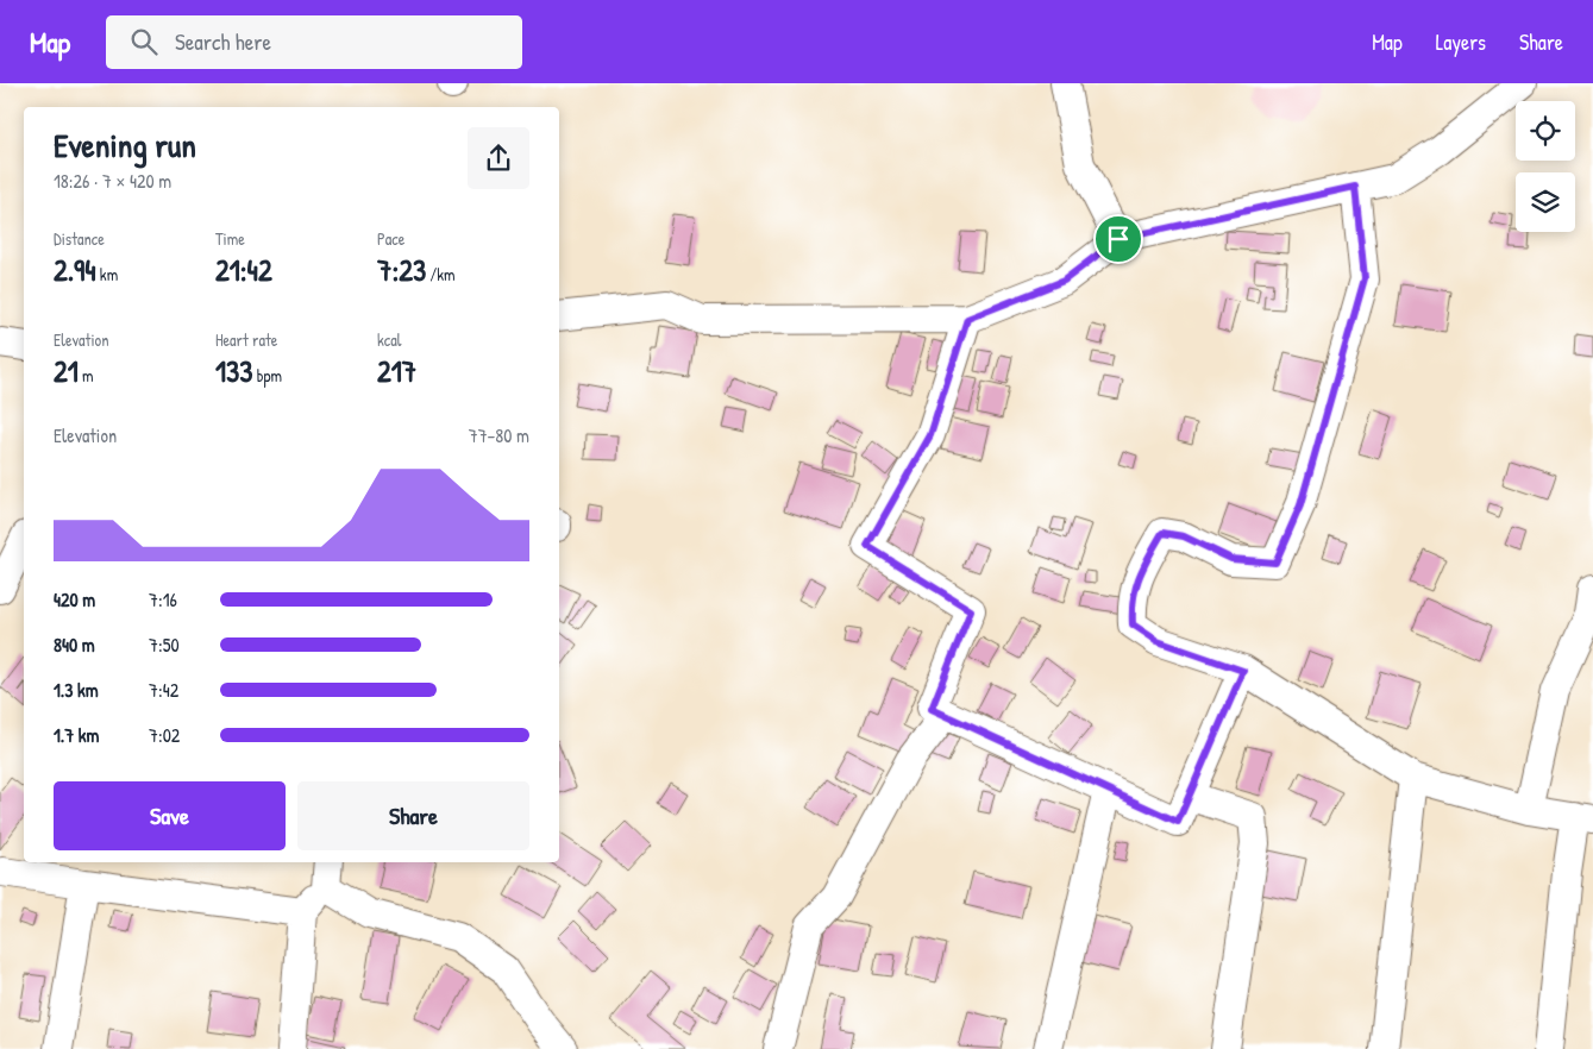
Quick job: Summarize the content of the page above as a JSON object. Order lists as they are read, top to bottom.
{
  "page": {
    "header": "Map",
    "search": "Search here",
    "nav": ["Map", "Layers", "Share"],
    "heading": ["Evening run", "18:26 · 7 × 420 m"],
    "stats": [
      ["Distance", "2.94 km"],
      ["Time", "21:42"],
      ["Pace", "7:23 /km"],
      ["Elevation", "21 m"],
      ["Heart rate", "133 bpm"],
      ["kcal", "217"]
    ],
    "chart": ["Elevation", "77–80 m"],
    "list": [
      {
        "name": "420 m",
        "note": "7:16"
      },
      {
        "name": "840 m",
        "note": "7:50"
      },
      {
        "name": "1.3 km",
        "note": "7:42"
      },
      {
        "name": "1.7 km",
        "note": "7:02"
      }
    ],
    "buttons": ["Save", "Share"]
  }
}
